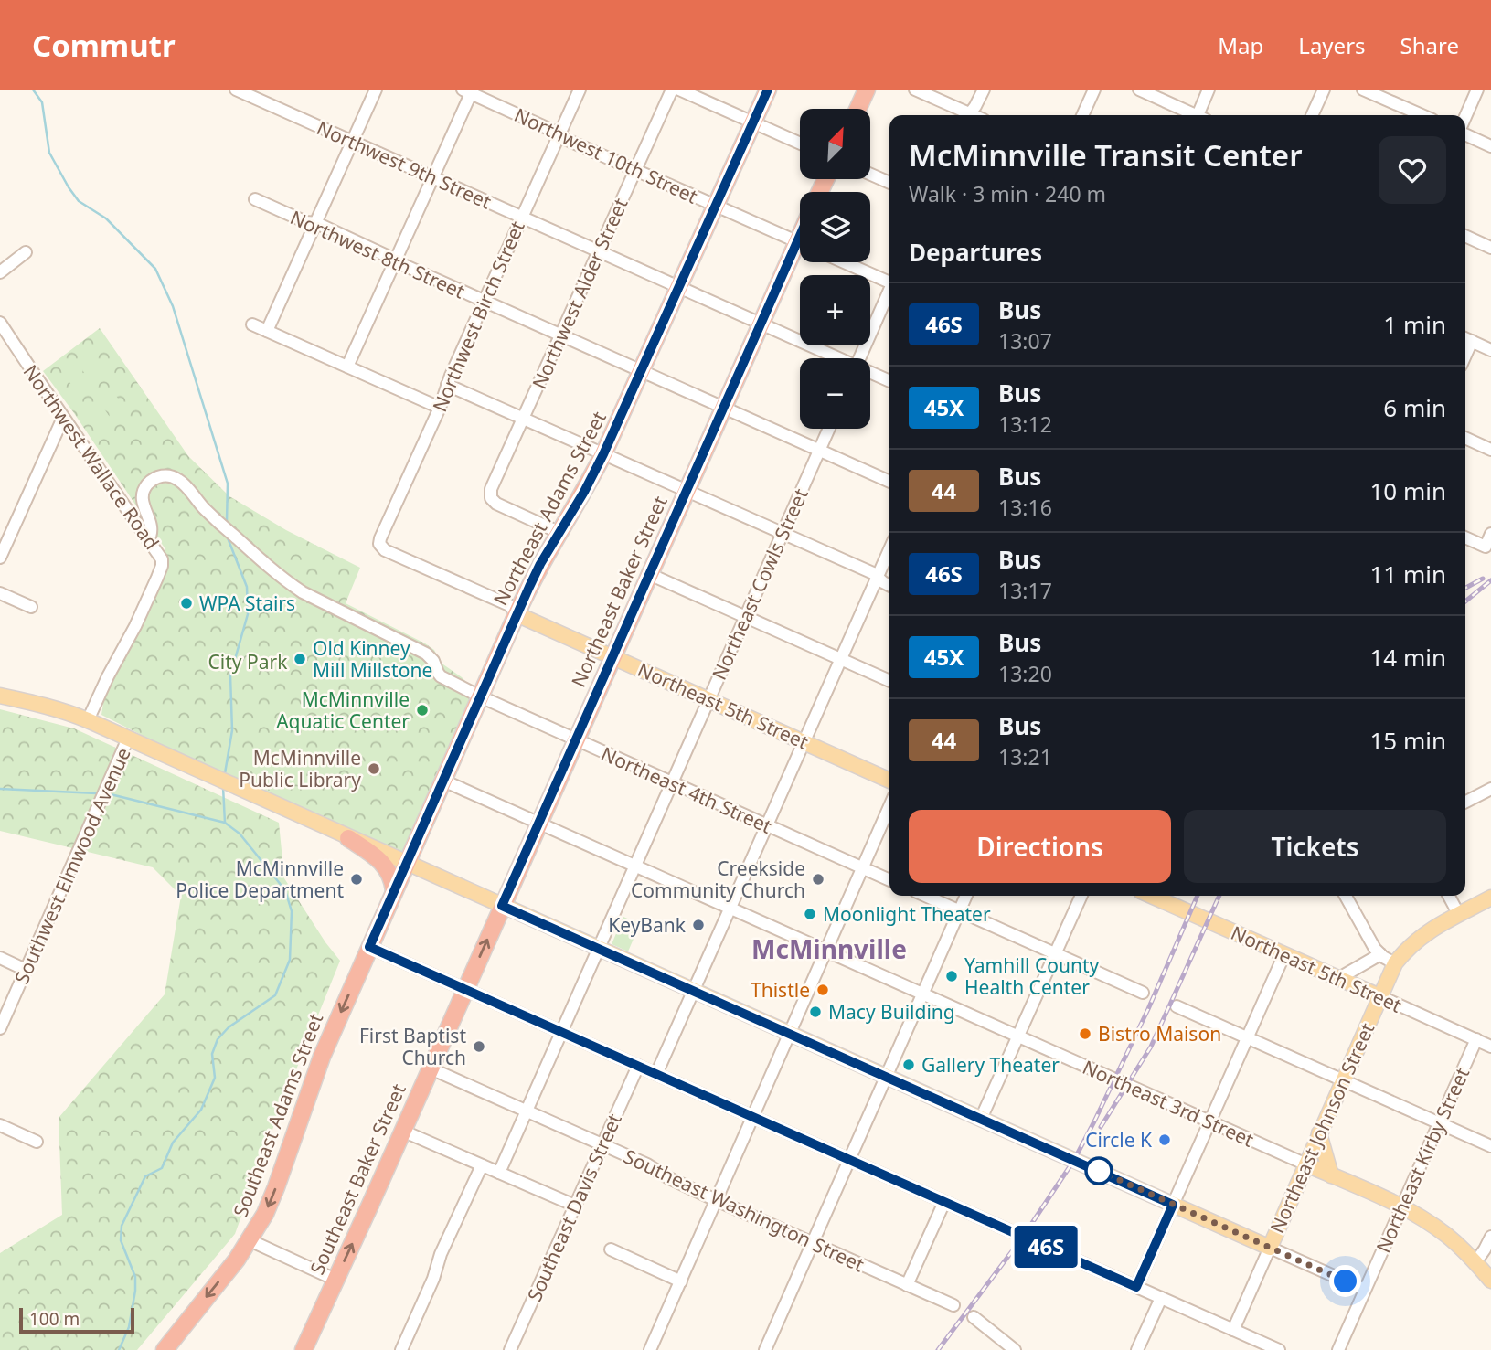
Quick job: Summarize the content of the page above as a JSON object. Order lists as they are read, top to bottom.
{
  "streets": {
    "highway": [
      "Northeast Adams Street",
      "Northeast Baker Street",
      "Southeast Adams Street",
      "Southeast Baker Street"
    ],
    "main road": ["Northeast 5th Street", "Northeast 3rd Street", "Northeast Johnson Street"],
    "street": [
      "Northwest 10th Street",
      "Northwest 9th Street",
      "Northwest 8th Street",
      "Northwest Alder Street",
      "Northwest Birch Street",
      "Northwest Wallace Road",
      "Northeast Cowls Street",
      "Northeast 4th Street",
      "Southwest Elmwood Avenue",
      "Northeast Kirby Street",
      "Southeast Davis Street",
      "Southeast Washington Street"
    ]
  },
  "crossings": [
    ["Northwest 10th Street", "Northwest Alder Street"],
    ["Northwest 10th Street", "Northwest Birch Street"],
    ["Northwest 10th Street", "Northeast Adams Street"],
    ["Northwest 9th Street", "Northwest Alder Street"],
    ["Northwest 9th Street", "Northwest Birch Street"],
    ["Northwest 9th Street", "Northeast Adams Street"],
    ["Northwest 9th Street", "Northeast Baker Street"],
    ["Northwest 8th Street", "Northwest Alder Street"],
    ["Northwest 8th Street", "Northwest Birch Street"],
    ["Northwest 8th Street", "Northeast Adams Street"],
    ["Northwest 8th Street", "Northeast Cowls Street"],
    ["Northwest 8th Street", "Northeast Baker Street"],
    ["Northwest Alder Street", "Northeast Adams Street"],
    ["Northwest Birch Street", "Northeast Adams Street"],
    ["Northwest Birch Street", "Northeast 5th Street"],
    ["Northwest Wallace Road", "Northeast 4th Street"],
    ["Northeast Adams Street", "Northeast 5th Street"],
    ["Northeast Adams Street", "Northeast 4th Street"],
    ["Northeast Adams Street", "Northeast 3rd Street"],
    ["Northeast Adams Street", "Southeast Adams Street"],
    ["Northeast Cowls Street", "Northeast 5th Street"],
    ["Northeast Cowls Street", "Northeast 4th Street"],
    ["Northeast Cowls Street", "Northeast 3rd Street"],
    ["Northeast Cowls Street", "Southeast Washington Street"],
    ["Northeast Baker Street", "Northeast 5th Street"],
    ["Northeast Baker Street", "Northeast 4th Street"],
    ["Northeast Baker Street", "Northeast 3rd Street"],
    ["Northeast Baker Street", "Southeast Baker Street"],
    ["Northeast 5th Street", "Northeast Johnson Street"],
    ["Northeast 5th Street", "Northeast Kirby Street"],
    ["Northeast 3rd Street", "Northeast Johnson Street"],
    ["Northeast 3rd Street", "Northeast Kirby Street"],
    ["Southeast Baker Street", "Southeast Washington Street"],
    ["Southeast Davis Street", "Southeast Washington Street"]
  ],
  "one_way": ["Southeast Adams Street", "Southeast Baker Street"],
  "districts": ["McMinnville"],
  "parks": ["City Park"],
  "places": [
    "WPA Stairs",
    "Old Kinney Mill Millstone",
    "McMinnville Aquatic Center",
    "McMinnville Public Library",
    "McMinnville Police Department",
    "Creekside Community Church",
    "Moonlight Theater",
    "KeyBank",
    "Yamhill County Health Center",
    "Thistle",
    "Macy Building",
    "Bistro Maison",
    "First Baptist Church",
    "Gallery Theater",
    "Circle K"
  ],
  "lines": ["bus line 46S"],
  "scale_bar": "100 m",
  "north": "top right",
  "page": {
    "header": "Commutr",
    "nav": ["Map", "Layers", "Share"],
    "on_map": "46S",
    "map_buttons": ["+", "−"],
    "heading": [
      ["McMinnville Transit Center", "Walk · 3 min · 240 m"],
      "Departures"
    ],
    "list": [
      {
        "mark": "46S",
        "name": "Bus",
        "note": "13:07",
        "value": "1 min"
      },
      {
        "mark": "45X",
        "name": "Bus",
        "note": "13:12",
        "value": "6 min"
      },
      {
        "mark": "44",
        "name": "Bus",
        "note": "13:16",
        "value": "10 min"
      },
      {
        "mark": "46S",
        "name": "Bus",
        "note": "13:17",
        "value": "11 min"
      },
      {
        "mark": "45X",
        "name": "Bus",
        "note": "13:20",
        "value": "14 min"
      },
      {
        "mark": "44",
        "name": "Bus",
        "note": "13:21",
        "value": "15 min"
      }
    ],
    "buttons": ["Directions", "Tickets"],
    "scale": "100 m"
  }
}
